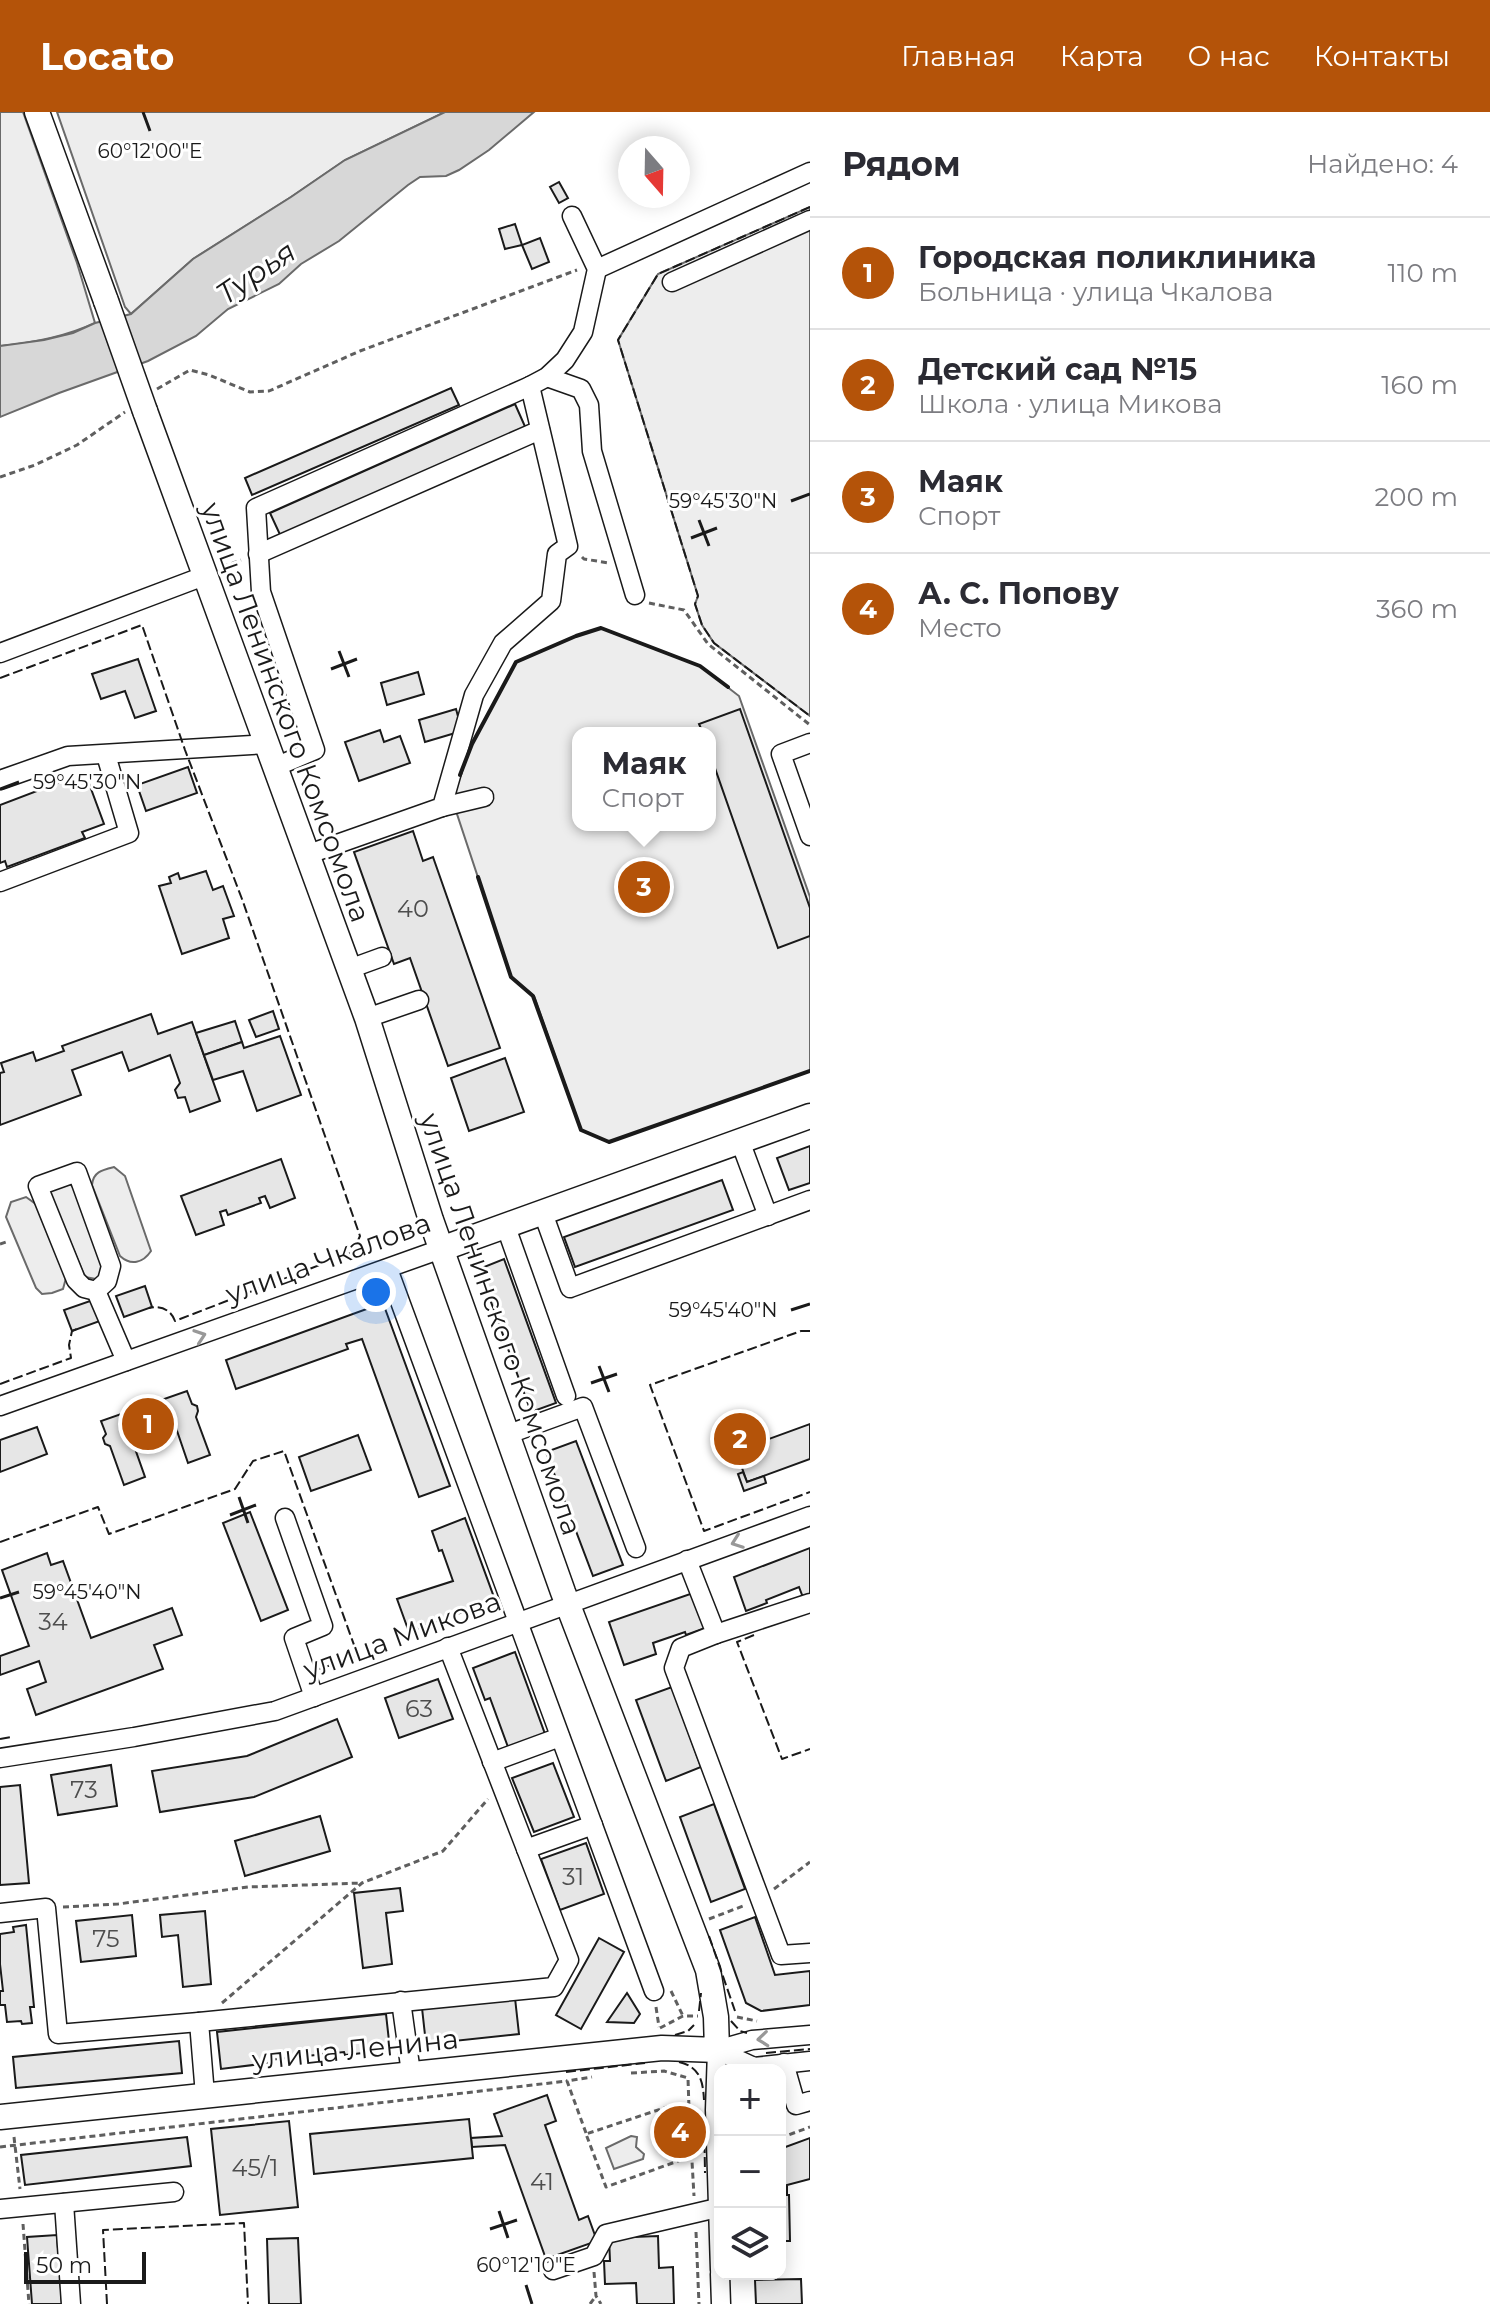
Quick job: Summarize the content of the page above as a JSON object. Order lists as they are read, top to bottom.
{
  "streets": {
    "main road": ["улица Ленинского Комсомола", "улица Чкалова", "улица Ленина"],
    "street": ["улица Микова"]
  },
  "crossings": [
    ["улица Ленинского Комсомола", "улица Чкалова"],
    ["улица Ленинского Комсомола", "улица Микова"],
    ["улица Ленинского Комсомола", "улица Ленина"]
  ],
  "water": ["Турья"],
  "house_numbers": [
    "40",
    "34",
    "63",
    "73",
    "31",
    "75",
    "45/1",
    "41"
  ],
  "scale_bar": "50 m",
  "north": "bottom",
  "page": {
    "header": "Locato",
    "nav": [
      "Главная",
      "Карта",
      "О нас",
      "Контакты"
    ],
    "heading": ["Рядом", "Найдено: 4"],
    "list": [
      {
        "mark": "1",
        "name": "Городская поликлиника",
        "note": "Больница · улица Чкалова",
        "value": "110 m"
      },
      {
        "mark": "2",
        "name": "Детский сад №15",
        "note": "Школа · улица Микова",
        "value": "160 m"
      },
      {
        "mark": "3",
        "name": "Маяк",
        "note": "Спорт",
        "value": "200 m"
      },
      {
        "mark": "4",
        "name": "А. С. Попову",
        "note": "Место",
        "value": "360 m"
      }
    ],
    "popup": ["Маяк", "Спорт"],
    "pins": [
      "3",
      "1",
      "2",
      "4"
    ],
    "map_buttons": ["+", "−"],
    "scale": "50 m"
  },
  "coordinates": [
    "60°12'00\"E",
    "59°45'30\"N",
    "59°45'40\"N",
    "60°12'10\"E"
  ]
}
